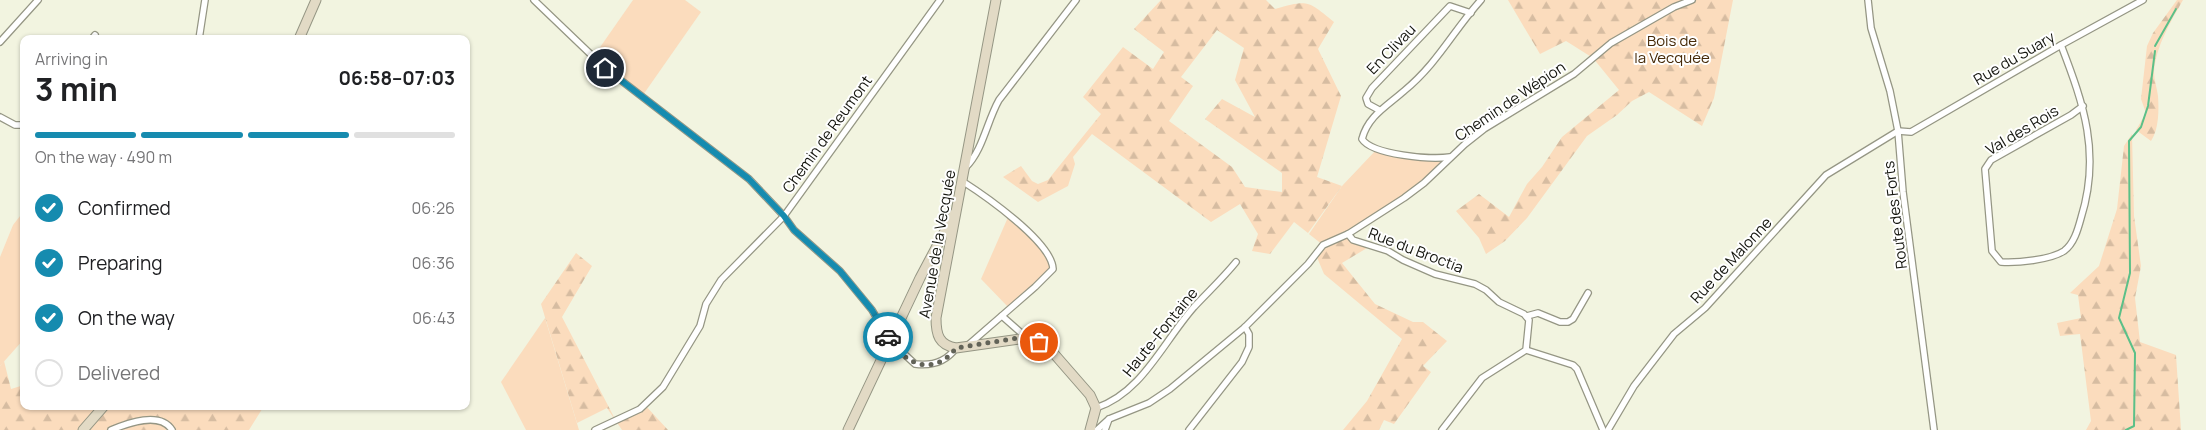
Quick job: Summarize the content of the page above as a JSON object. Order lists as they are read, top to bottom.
{
  "streets": {
    "main road": ["Avenue de la Vecquée"],
    "street": [
      "En Clivau",
      "Rue du Suary",
      "Chemin de Wépion",
      "Val des Rois",
      "Chemin de Reumont",
      "Route des Forts",
      "Rue du Broctia",
      "Rue de Malonne",
      "Haute-Fontaine"
    ]
  },
  "crossings": [
    ["Rue du Suary", "Val des Rois"],
    ["Rue du Suary", "Route des Forts"],
    ["Rue du Suary", "Rue de Malonne"],
    ["Chemin de Wépion", "Rue du Broctia"],
    ["Route des Forts", "Rue de Malonne"]
  ],
  "parks": ["Bois de la Vecquée"],
  "page": {
    "heading": ["3 min", "Arriving in", "06:58–07:03"],
    "bar": "On the way · 490 m",
    "list": [
      ["Confirmed", "06:26"],
      ["Preparing", "06:36"],
      ["On the way", "06:43"],
      "Delivered"
    ]
  }
}
